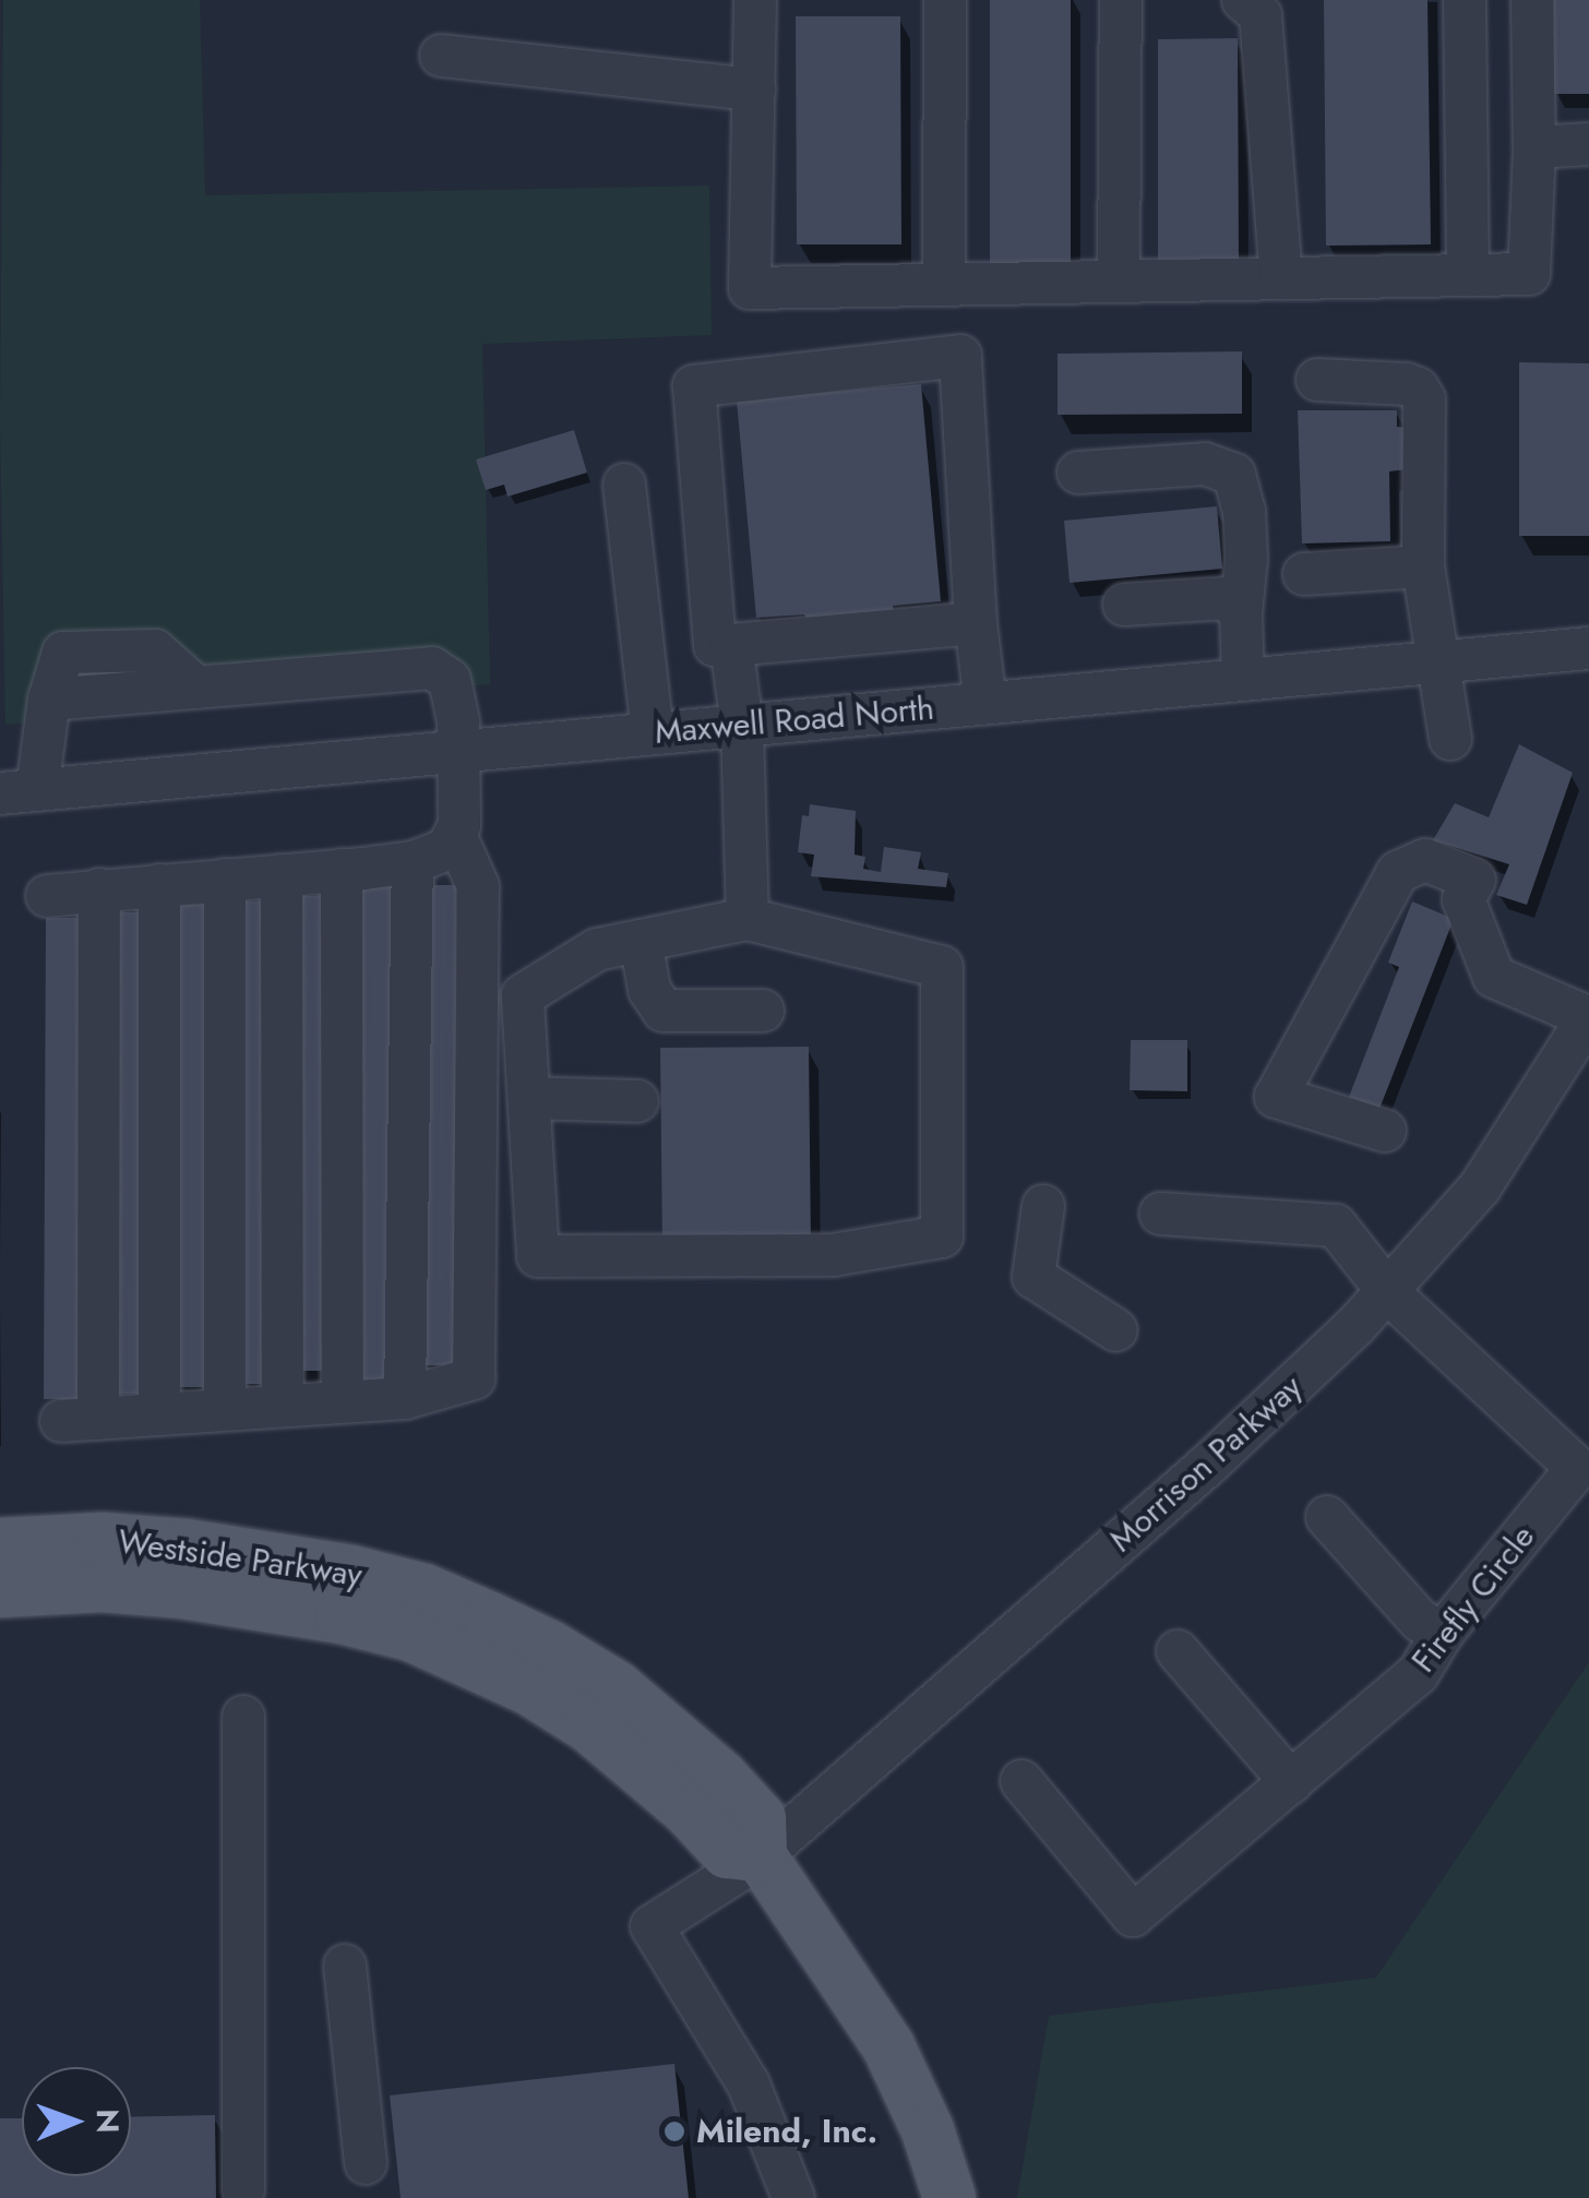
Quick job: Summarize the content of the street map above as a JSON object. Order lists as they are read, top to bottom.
{
  "streets": {
    "main road": ["Westside Parkway"],
    "street": ["Maxwell Road North", "Morrison Parkway", "Firefly Circle"]
  },
  "crossings": [
    ["Morrison Parkway", "Westside Parkway"],
    ["Morrison Parkway", "Firefly Circle"]
  ],
  "places": ["Milend, Inc."],
  "north": "right"
}
